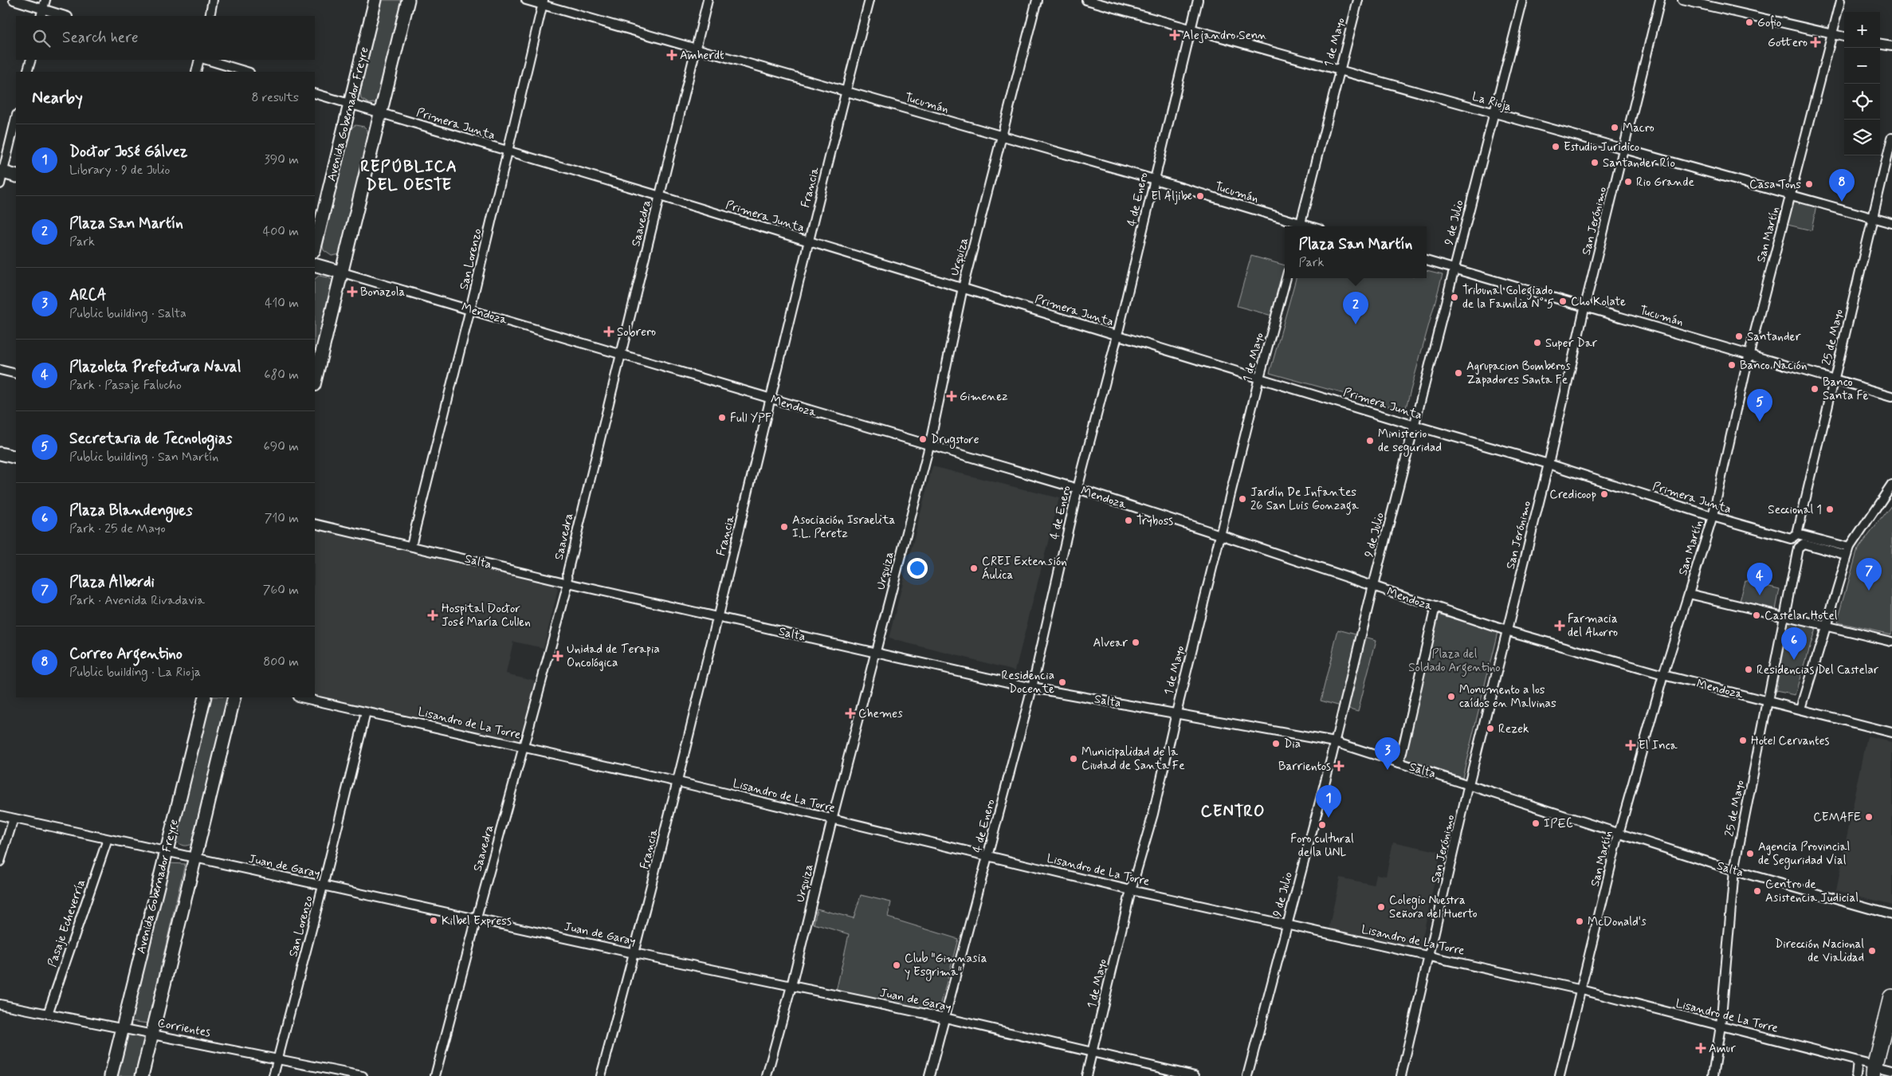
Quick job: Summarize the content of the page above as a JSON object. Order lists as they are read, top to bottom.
{
  "streets": {
    "main road": ["Avenida Gobernador Freyre", "Mendoza"],
    "street": [
      "1 de Mayo",
      "La Rioja",
      "Tucumán",
      "Primera Junta",
      "Francia",
      "4 de Enero",
      "San Jerónimo",
      "9 de Julio",
      "Saavedra",
      "San Martín",
      "Urquiza",
      "San Lorenzo",
      "25 de Mayo",
      "Salta",
      "Lisandro de La Torre",
      "Juan de Garay",
      "Pasaje Echeverría",
      "Corrientes"
    ]
  },
  "crossings": [
    ["1 de Mayo", "La Rioja"],
    ["1 de Mayo", "Primera Junta"],
    ["1 de Mayo", "Mendoza"],
    ["1 de Mayo", "Salta"],
    ["1 de Mayo", "Lisandro de La Torre"],
    ["1 de Mayo", "Juan de Garay"],
    ["La Rioja", "4 de Enero"],
    ["La Rioja", "San Jerónimo"],
    ["La Rioja", "9 de Julio"],
    ["La Rioja", "San Martín"],
    ["La Rioja", "25 de Mayo"],
    ["Tucumán", "Francia"],
    ["Tucumán", "4 de Enero"],
    ["Tucumán", "San Jerónimo"],
    ["Tucumán", "9 de Julio"],
    ["Tucumán", "Saavedra"],
    ["Tucumán", "San Martín"],
    ["Tucumán", "Urquiza"],
    ["Tucumán", "San Lorenzo"],
    ["Tucumán", "25 de Mayo"],
    ["Avenida Gobernador Freyre", "Primera Junta"],
    ["Avenida Gobernador Freyre", "Juan de Garay"],
    ["Avenida Gobernador Freyre", "Corrientes"],
    ["Primera Junta", "Francia"],
    ["Primera Junta", "4 de Enero"],
    ["Primera Junta", "San Jerónimo"],
    ["Primera Junta", "9 de Julio"],
    ["Primera Junta", "Saavedra"],
    ["Primera Junta", "San Martín"],
    ["Primera Junta", "Urquiza"],
    ["Primera Junta", "San Lorenzo"],
    ["Primera Junta", "25 de Mayo"],
    ["Francia", "Mendoza"],
    ["Francia", "Salta"],
    ["Francia", "Lisandro de La Torre"],
    ["Francia", "Juan de Garay"],
    ["4 de Enero", "Mendoza"],
    ["4 de Enero", "Salta"],
    ["4 de Enero", "Lisandro de La Torre"],
    ["4 de Enero", "Juan de Garay"],
    ["San Jerónimo", "Mendoza"],
    ["San Jerónimo", "Salta"],
    ["San Jerónimo", "Lisandro de La Torre"],
    ["9 de Julio", "Mendoza"],
    ["9 de Julio", "Salta"],
    ["9 de Julio", "Lisandro de La Torre"],
    ["Saavedra", "Mendoza"],
    ["Saavedra", "Salta"],
    ["Saavedra", "Lisandro de La Torre"],
    ["Saavedra", "Juan de Garay"],
    ["San Martín", "Mendoza"],
    ["San Martín", "Salta"],
    ["San Martín", "Lisandro de La Torre"],
    ["Urquiza", "Mendoza"],
    ["Urquiza", "Salta"],
    ["Urquiza", "Lisandro de La Torre"],
    ["Urquiza", "Juan de Garay"],
    ["San Lorenzo", "Mendoza"],
    ["San Lorenzo", "Salta"],
    ["San Lorenzo", "Lisandro de La Torre"],
    ["San Lorenzo", "Juan de Garay"],
    ["San Lorenzo", "Corrientes"],
    ["Mendoza", "25 de Mayo"],
    ["25 de Mayo", "Salta"],
    ["25 de Mayo", "Lisandro de La Torre"],
    ["Juan de Garay", "Pasaje Echeverría"],
    ["Pasaje Echeverría", "Corrientes"]
  ],
  "districts": ["REPÚBLICA DEL OESTE", "CENTRO"],
  "parks": ["Plaza del Soldado Argentino"],
  "places": {
    "other": [
      "Gofio",
      "Macro",
      "Estudio Juridico",
      "Santander Río",
      "Rio Grande",
      "Casa Tons",
      "El Aljibe",
      "Tribunal Colegiado de la Familia N° 5",
      "Cho Kolate",
      "Santander",
      "Super Dar",
      "Banco Nación",
      "Agrupacion Bomberos Zapadores Santa Fe",
      "Banco Santa Fe",
      "Full YPF",
      "Drugstore",
      "Ministerio de seguridad",
      "Credicoop",
      "Jardín De Infantes 26 San Luis Gonzaga",
      "Seccional 1",
      "Tryboss",
      "Asociación Israelita I.L. Peretz",
      "CREI Extensión Áulica",
      "Castelar Hotel",
      "Alvear",
      "Residencias Del Castelar",
      "Residencia Docente",
      "Monumento a los caídos en Malvinas",
      "Rezek",
      "Hotel Cervantes",
      "Dia",
      "Municipalidad de la Ciudad de Santa Fe",
      "CEMAFE",
      "IPEC",
      "Foro cultural de la UNL",
      "Agencia Provincial de Seguridad Vial",
      "Centro de Asistencia Judicial",
      "Colegio Nuestra Señora del Huerto",
      "Kilbel Express",
      "McDonald's",
      "Dirección Nacional de Vialidad",
      "Club \"Gimnasia y Esgrima\""
    ],
    "health": [
      "Alejandro Senn",
      "Gottero",
      "Amherdt",
      "Bonazola",
      "Sobrero",
      "Gimenez",
      "Hospital Doctor José María Cullen",
      "Farmacia del Ahorro",
      "Unidad de Terapia Oncológica",
      "Chemes",
      "El Inca",
      "Barrientos",
      "Amur"
    ]
  },
  "page": {
    "map_buttons": ["+", "−"],
    "search": "Search here",
    "heading": ["Nearby", "8 results"],
    "list": [
      {
        "mark": "1",
        "name": "Doctor José Gálvez",
        "note": "Library · 9 de Julio",
        "value": "390 m"
      },
      {
        "mark": "2",
        "name": "Plaza San Martín",
        "note": "Park",
        "value": "400 m"
      },
      {
        "mark": "3",
        "name": "ARCA",
        "note": "Public building · Salta",
        "value": "410 m"
      },
      {
        "mark": "4",
        "name": "Plazoleta Prefectura Naval",
        "note": "Park · Pasaje Falucho",
        "value": "680 m"
      },
      {
        "mark": "5",
        "name": "Secretaria de Tecnologias",
        "note": "Public building · San Martín",
        "value": "690 m"
      },
      {
        "mark": "6",
        "name": "Plaza Blandengues",
        "note": "Park · 25 de Mayo",
        "value": "710 m"
      },
      {
        "mark": "7",
        "name": "Plaza Alberdi",
        "note": "Park · Avenida Rivadavia",
        "value": "760 m"
      },
      {
        "mark": "8",
        "name": "Correo Argentino",
        "note": "Public building · La Rioja",
        "value": "800 m"
      }
    ],
    "pins": [
      "8",
      "2",
      "5",
      "7",
      "4",
      "6",
      "3",
      "1"
    ],
    "popup": ["Plaza San Martín", "Park"]
  }
}
